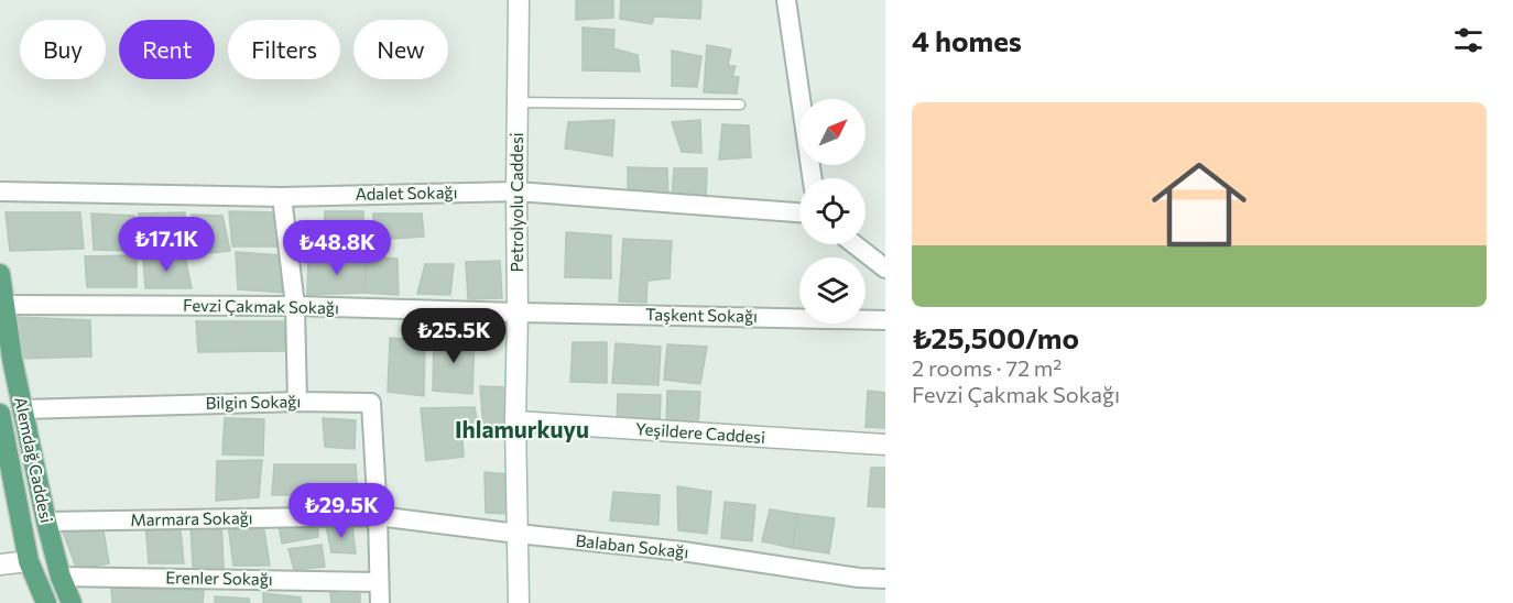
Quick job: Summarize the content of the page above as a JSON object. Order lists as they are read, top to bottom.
{
  "streets": {
    "main road": ["Petrolyolu Caddesi", "Yeşildere Caddesi", "Alemdağ Caddesi"],
    "street": [
      "Adalet Sokağı",
      "Fevzi Çakmak Sokağı",
      "Taşkent Sokağı",
      "Bilgin Sokağı",
      "Marmara Sokağı",
      "Balaban Sokağı",
      "Erenler Sokağı"
    ]
  },
  "crossings": [
    ["Adalet Sokağı", "Petrolyolu Caddesi"],
    ["Petrolyolu Caddesi", "Fevzi Çakmak Sokağı"],
    ["Petrolyolu Caddesi", "Taşkent Sokağı"],
    ["Petrolyolu Caddesi", "Yeşildere Caddesi"],
    ["Petrolyolu Caddesi", "Balaban Sokağı"],
    ["Fevzi Çakmak Sokağı", "Taşkent Sokağı"],
    ["Fevzi Çakmak Sokağı", "Alemdağ Caddesi"],
    ["Bilgin Sokağı", "Alemdağ Caddesi"],
    ["Bilgin Sokağı", "Marmara Sokağı"],
    ["Bilgin Sokağı", "Balaban Sokağı"],
    ["Alemdağ Caddesi", "Marmara Sokağı"],
    ["Alemdağ Caddesi", "Erenler Sokağı"],
    ["Marmara Sokağı", "Balaban Sokağı"]
  ],
  "districts": ["Ihlamurkuyu"],
  "north": "top right",
  "page": {
    "heading": "4 homes",
    "chip": [
      "Buy",
      "Rent",
      "Filters",
      "New"
    ],
    "list": [
      {
        "name": "₺25,500/mo",
        "note": "2 rooms · 72 m² · Fevzi Çakmak Sokağı"
      }
    ],
    "price": [
      "₺17.1K",
      "₺48.8K",
      "₺25.5K",
      "₺29.5K"
    ]
  }
}
